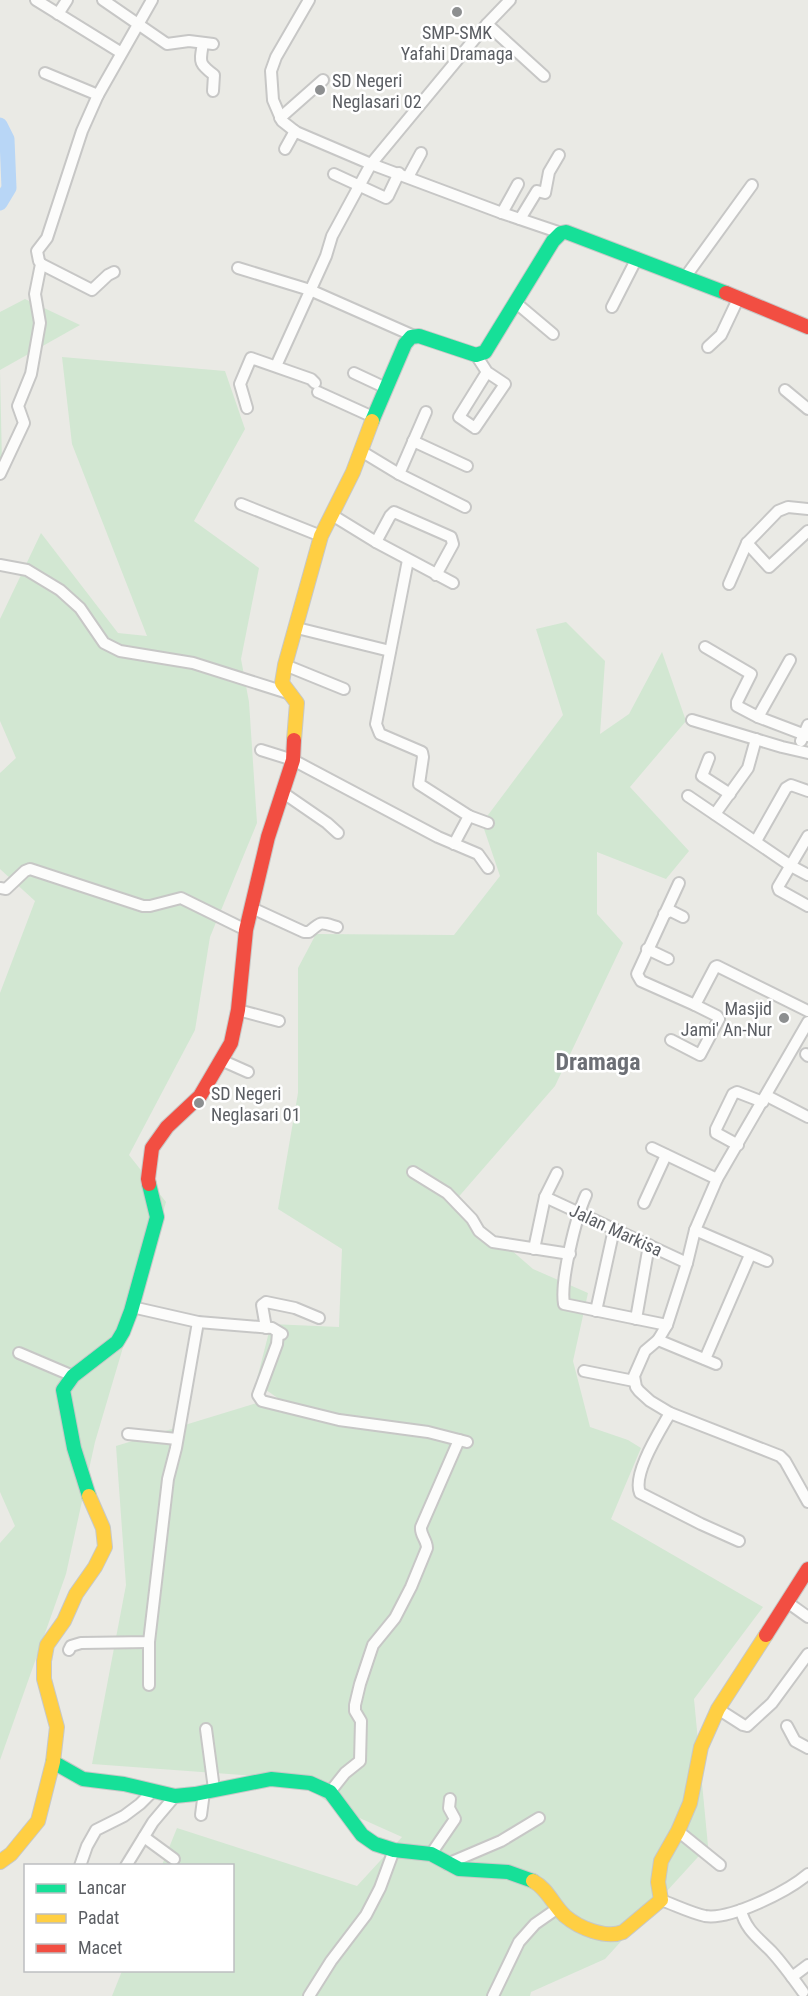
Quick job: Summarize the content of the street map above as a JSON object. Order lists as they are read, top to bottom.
{
  "streets": {
    "street": ["Jalan Markisa"]
  },
  "districts": ["Dramaga"],
  "places": [
    "SMP-SMK Yafahi Dramaga",
    "SD Negeri Neglasari 02",
    "Masjid Jami' An-Nur",
    "SD Negeri Neglasari 01"
  ],
  "legend": ["Lancar", "Padat", "Macet"]
}
